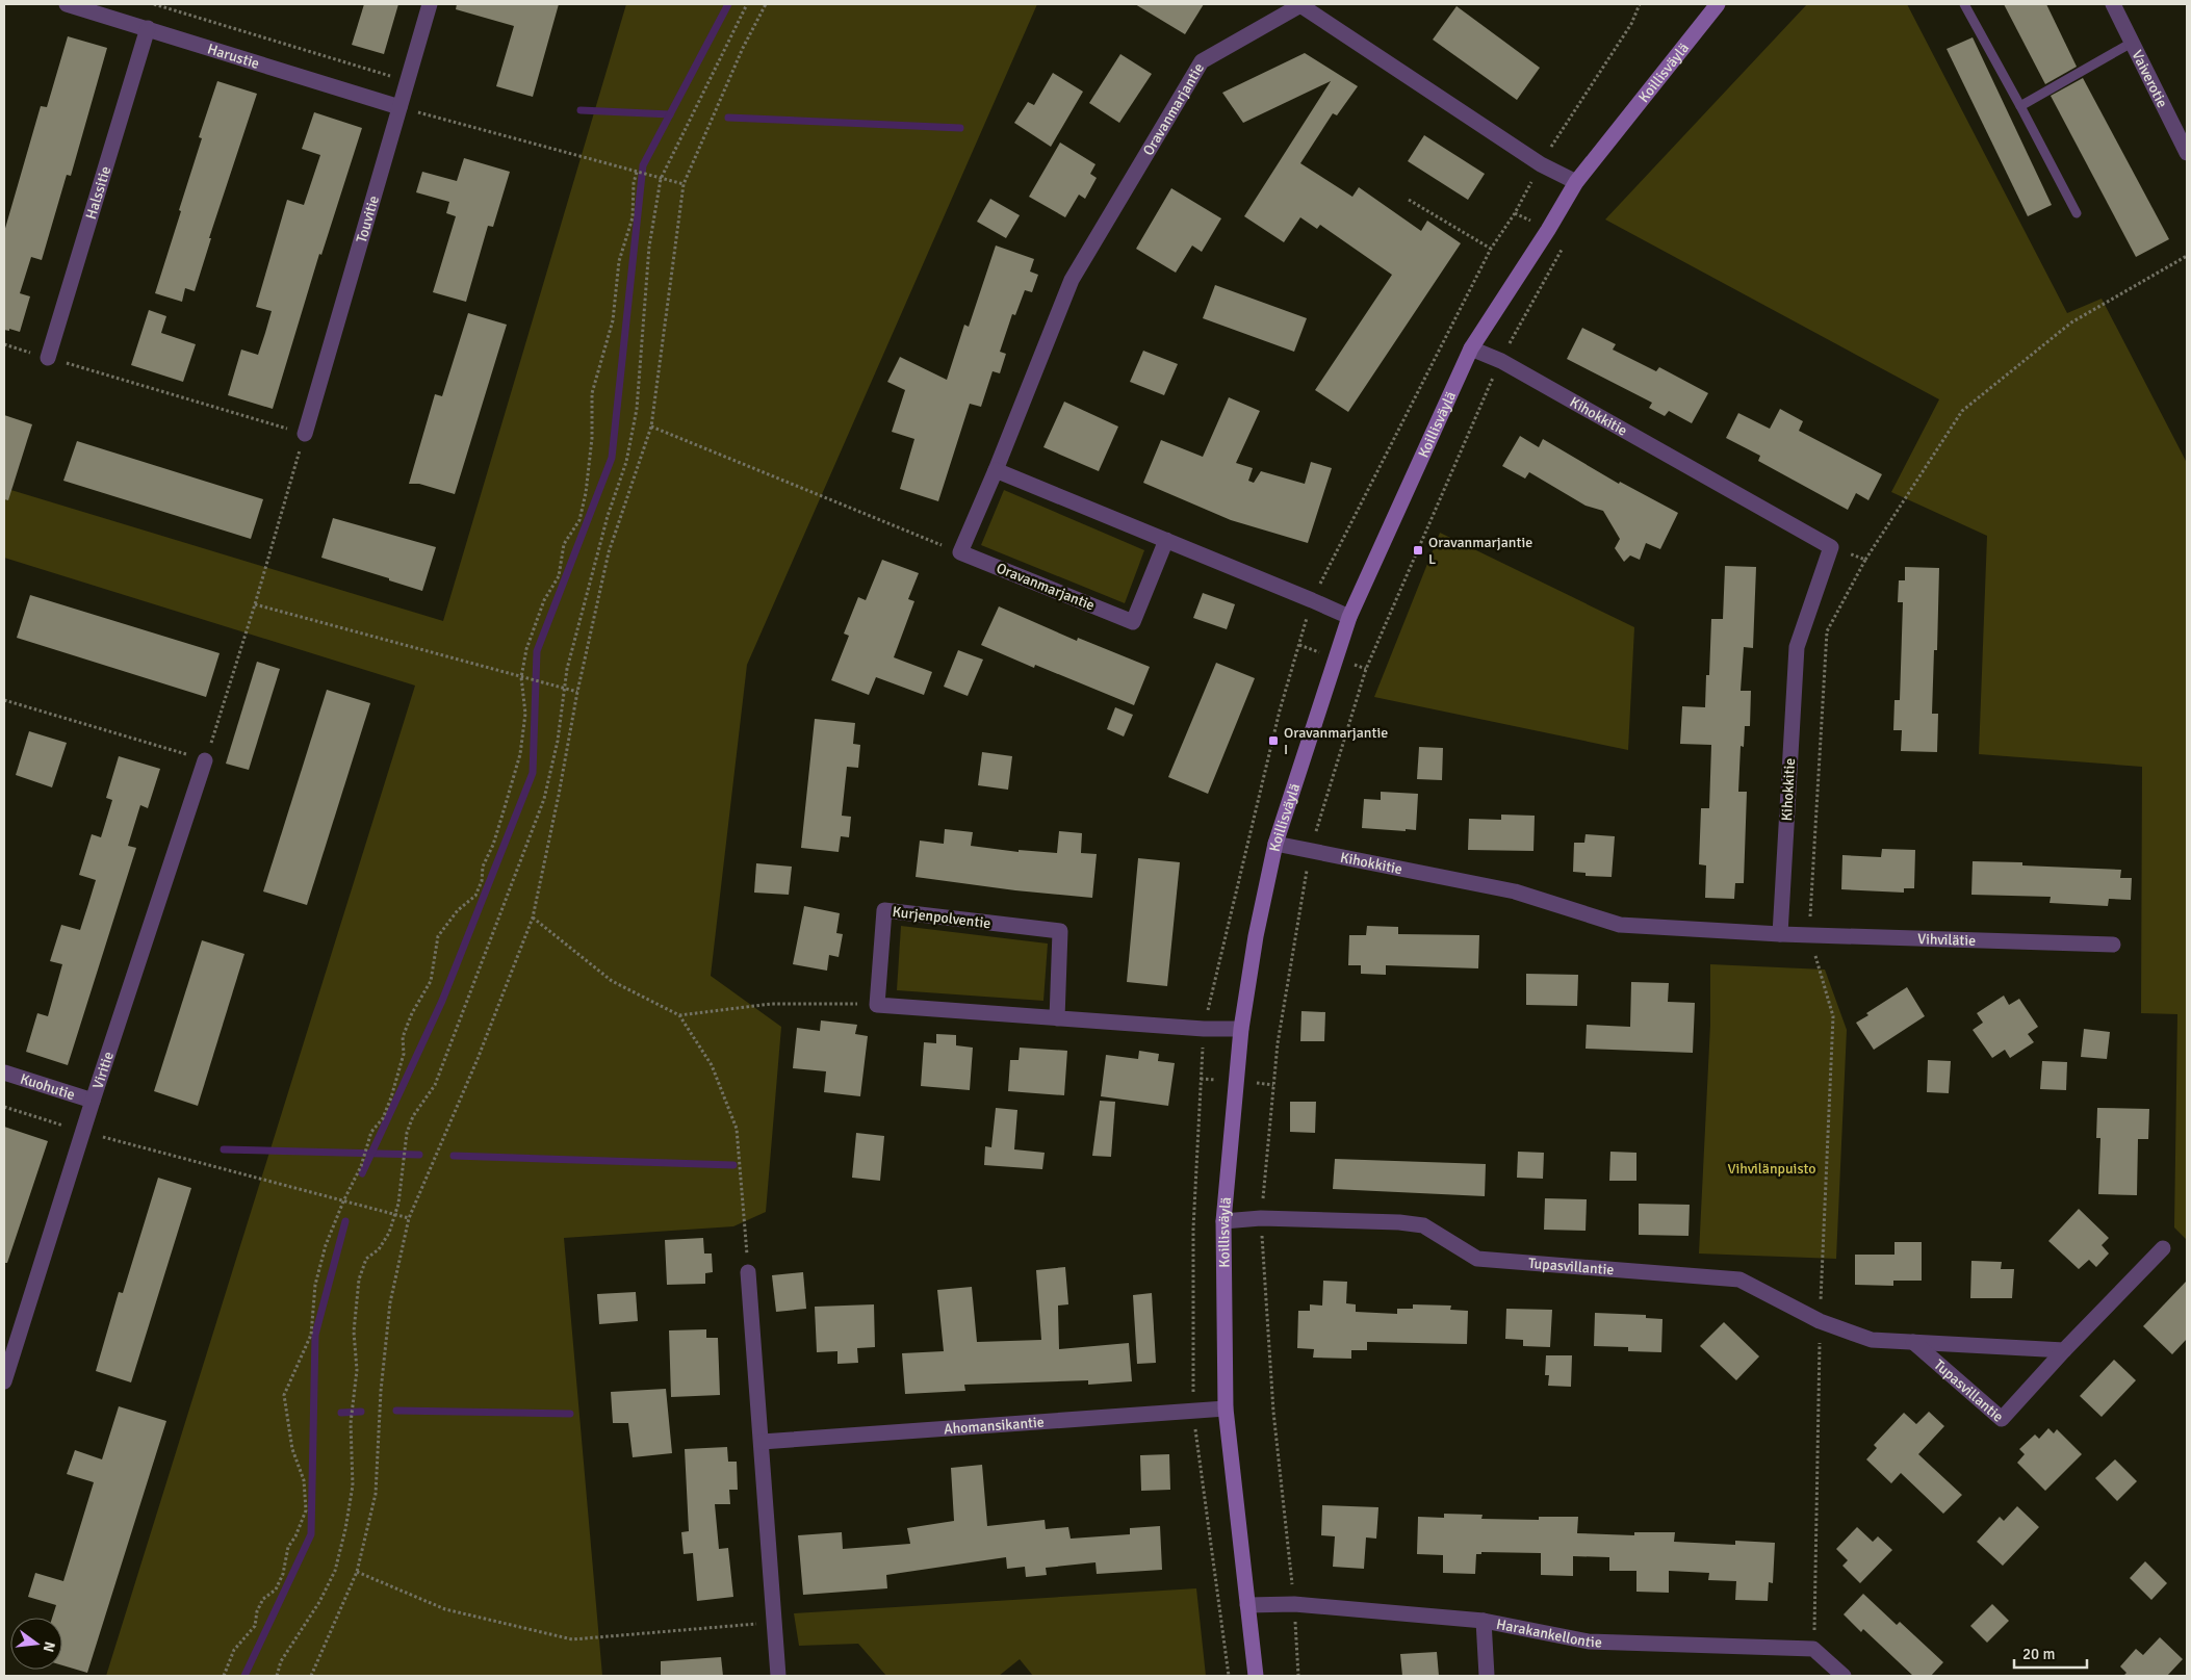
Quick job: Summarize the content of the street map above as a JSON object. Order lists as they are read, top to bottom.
{
  "streets": {
    "street": [
      "Harustie",
      "Koillisväylä",
      "Vaiverotie",
      "Oravanmarjantie",
      "Halssitie",
      "Touvitie",
      "Kihokkitie",
      "Kurjenpolventie",
      "Vihvilätie",
      "Viritie",
      "Kuohutie",
      "Tupasvillantie",
      "Ahomansikantie",
      "Harakankellontie"
    ]
  },
  "crossings": [
    ["Harustie", "Halssitie"],
    ["Harustie", "Touvitie"],
    ["Koillisväylä", "Oravanmarjantie"],
    ["Koillisväylä", "Kihokkitie"],
    ["Koillisväylä", "Tupasvillantie"],
    ["Koillisväylä", "Ahomansikantie"],
    ["Koillisväylä", "Harakankellontie"],
    ["Kihokkitie", "Vihvilätie"],
    ["Viritie", "Kuohutie"]
  ],
  "parks": ["Vihvilänpuisto"],
  "places": {
    "transit": ["Oravanmarjantie L", "Oravanmarjantie I"]
  },
  "scale_bar": "20 m",
  "north": "right"
}
